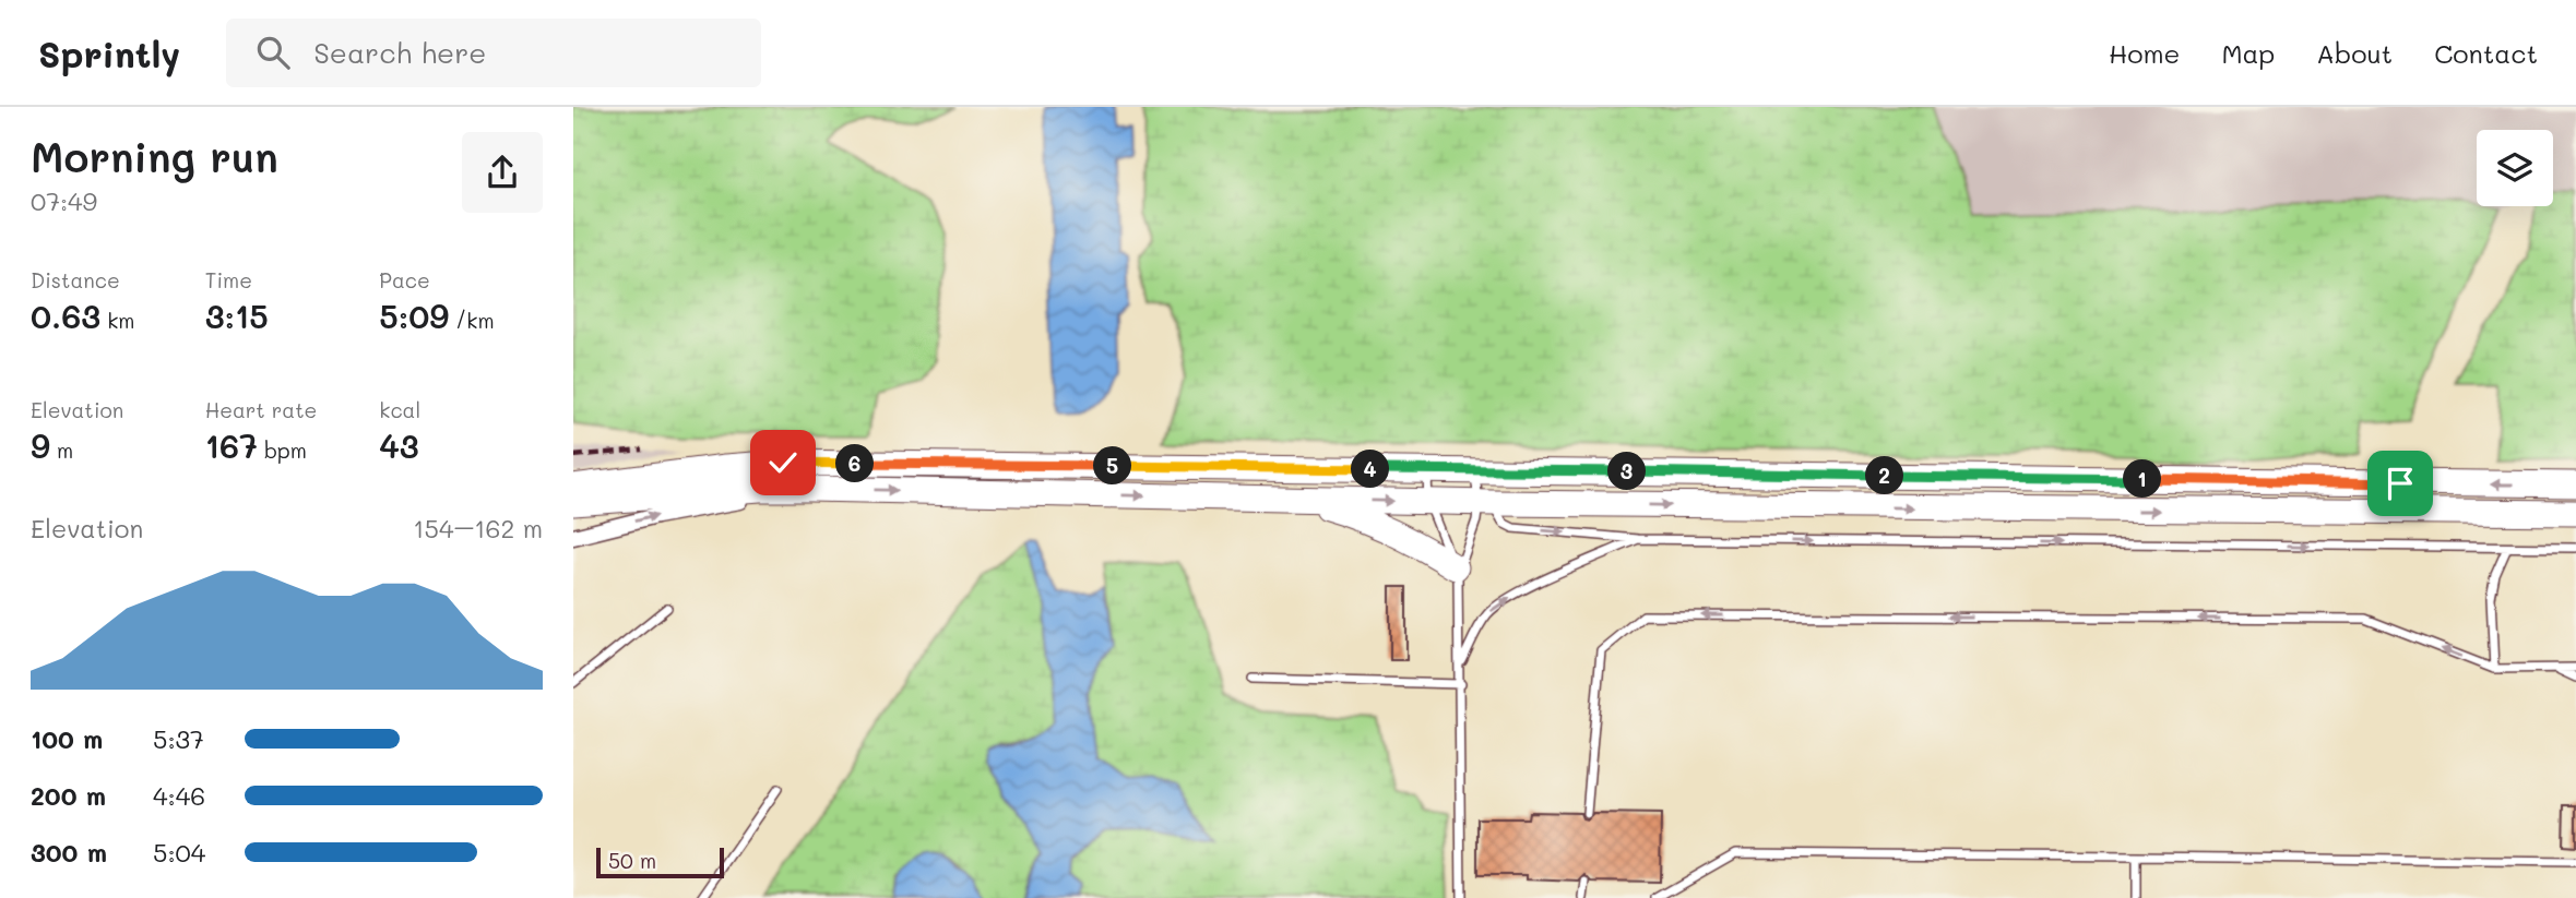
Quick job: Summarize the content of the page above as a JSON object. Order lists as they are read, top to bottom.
{
  "scale_bar": "50 m",
  "page": {
    "header": "Sprintly",
    "search": "Search here",
    "nav": [
      "Home",
      "Map",
      "About",
      "Contact"
    ],
    "heading": ["Morning run", "07:49"],
    "stats": [
      ["Distance", "0.63 km"],
      ["Time", "3:15"],
      ["Pace", "5:09 /km"],
      ["Elevation", "9 m"],
      ["Heart rate", "167 bpm"],
      ["kcal", "43"]
    ],
    "pins": [
      "6",
      "5",
      "4",
      "3",
      "2",
      "1"
    ],
    "chart": ["Elevation", "154–162 m"],
    "list": [
      {
        "name": "100 m",
        "note": "5:37"
      },
      {
        "name": "200 m",
        "note": "4:46"
      },
      {
        "name": "300 m",
        "note": "5:04"
      }
    ],
    "scale": "50 m"
  }
}
